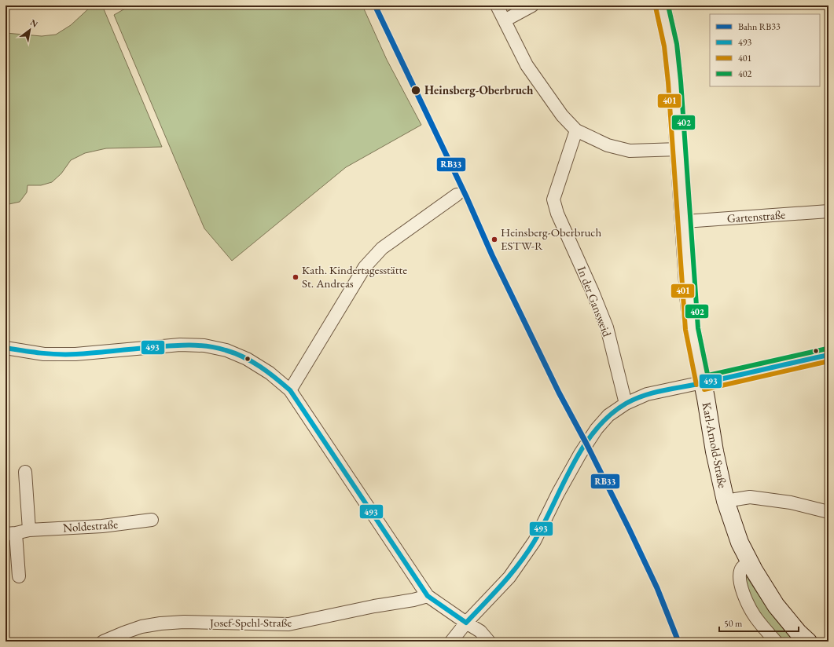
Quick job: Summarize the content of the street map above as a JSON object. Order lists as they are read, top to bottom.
{
  "streets": {
    "main road": ["Karl-Arnold-Straße"],
    "street": [
      "Gartenstraße",
      "In der Gansweid",
      "Noldestraße",
      "Josef-Spehl-Straße"
    ]
  },
  "crossings": [
    ["Gartenstraße", "Karl-Arnold-Straße"]
  ],
  "places": ["Heinsberg-Oberbruch", "Heinsberg-Oberbruch ESTW-R", "Kath. Kindertagesstätte St. Andreas"],
  "lines": [
    "rail line RB33",
    "transit line 402",
    "transit line 401",
    "transit line 493"
  ],
  "legend": [
    "Bahn RB33",
    "493",
    "401",
    "402"
  ],
  "scale_bar": "50 m",
  "north": "top right"
}
